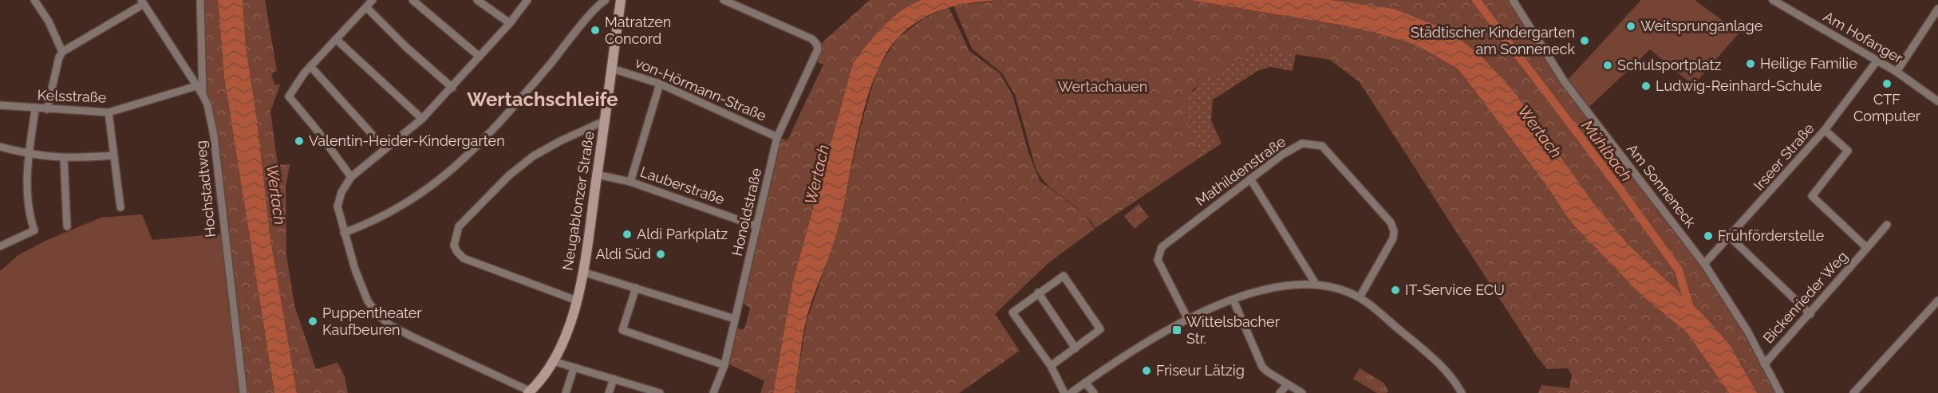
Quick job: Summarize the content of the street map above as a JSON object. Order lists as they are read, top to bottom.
{
  "streets": {
    "street": [
      "Am Hofanger",
      "von-Hörmann-Straße",
      "Kelsstraße",
      "Irseer Straße",
      "Mathildenstraße",
      "Lauberstraße",
      "Am Sonneneck",
      "Hochstadtweg",
      "Neugablonzer Straße",
      "Honoldstraße",
      "Bickenrieder Weg"
    ]
  },
  "crossings": [
    ["Am Hofanger", "Irseer Straße"],
    ["von-Hörmann-Straße", "Neugablonzer Straße"],
    ["von-Hörmann-Straße", "Honoldstraße"],
    ["Kelsstraße", "Hochstadtweg"],
    ["Irseer Straße", "Am Sonneneck"],
    ["Irseer Straße", "Bickenrieder Weg"],
    ["Lauberstraße", "Neugablonzer Straße"],
    ["Lauberstraße", "Honoldstraße"],
    ["Am Sonneneck", "Bickenrieder Weg"]
  ],
  "districts": ["Wertachschleife"],
  "water": ["Wertach", "Mühlbach"],
  "parks": ["Wertachauen"],
  "places": {
    "other": [
      "Weitsprunganlage",
      "Matratzen Concord",
      "Städtischer Kindergarten am Sonneneck",
      "Heilige Familie",
      "Schulsportplatz",
      "CTF Computer",
      "Ludwig-Reinhard-Schule",
      "Valentin-Heider-Kindergarten",
      "Aldi Parkplatz",
      "Frühförderstelle",
      "Aldi Süd",
      "IT-Service ECU",
      "Puppentheater Kaufbeuren",
      "Friseur Lätzig"
    ],
    "transit": ["Wittelsbacher Str."]
  }
}
